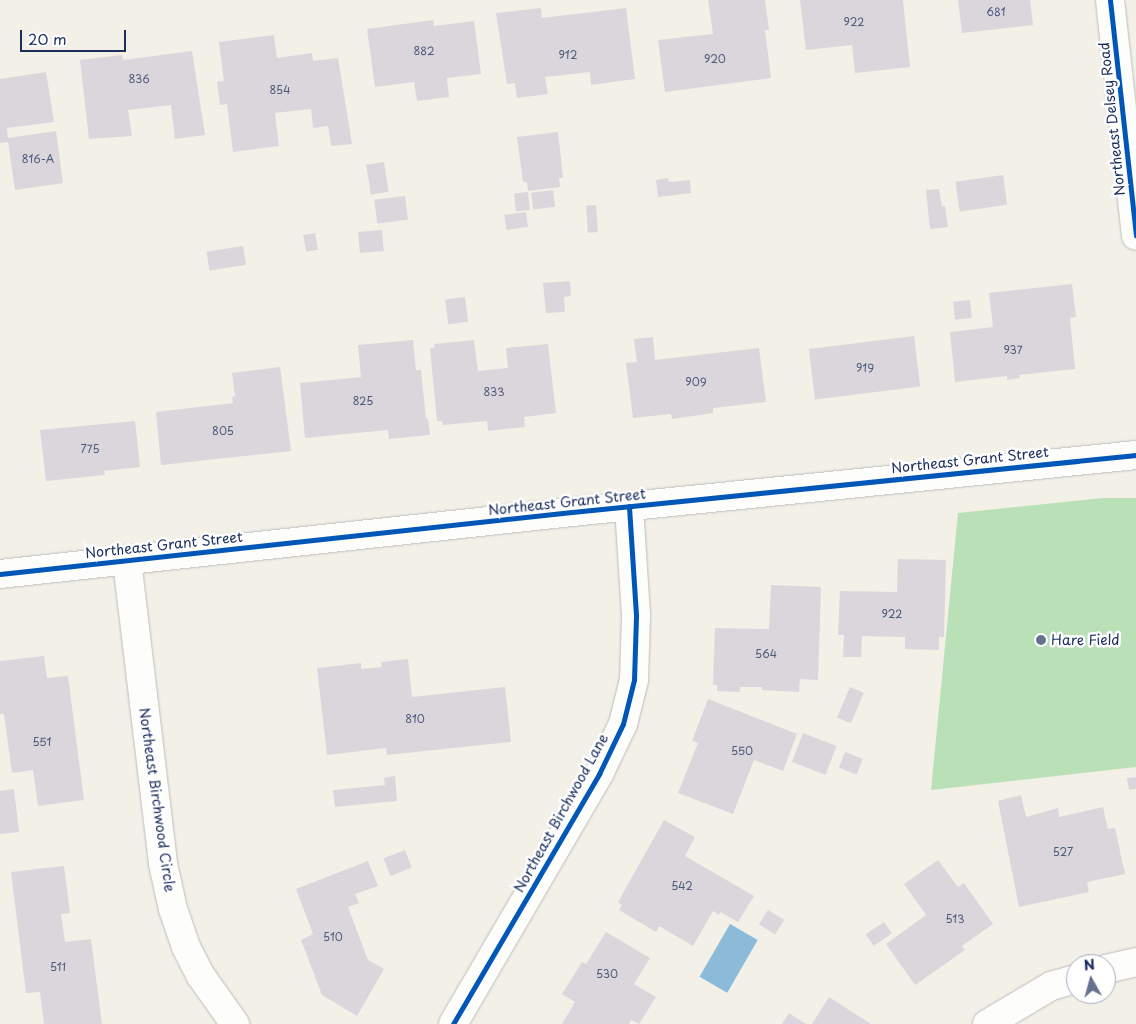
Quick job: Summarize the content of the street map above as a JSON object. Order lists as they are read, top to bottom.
{
  "streets": {
    "street": [
      "Northeast Delsey Road",
      "Northeast Grant Street",
      "Northeast Birchwood Circle",
      "Northeast Birchwood Lane"
    ]
  },
  "crossings": [
    ["Northeast Grant Street", "Northeast Birchwood Circle"],
    ["Northeast Grant Street", "Northeast Birchwood Lane"]
  ],
  "places": ["Hare Field"],
  "house_numbers": [
    "681",
    "922",
    "882",
    "912",
    "920",
    "836",
    "854",
    "816-A",
    "937",
    "919",
    "909",
    "833",
    "825",
    "805",
    "775",
    "922",
    "564",
    "810",
    "551",
    "550",
    "527",
    "542",
    "513",
    "510",
    "511",
    "530"
  ],
  "scale_bar": "20 m",
  "north": "top"
}
